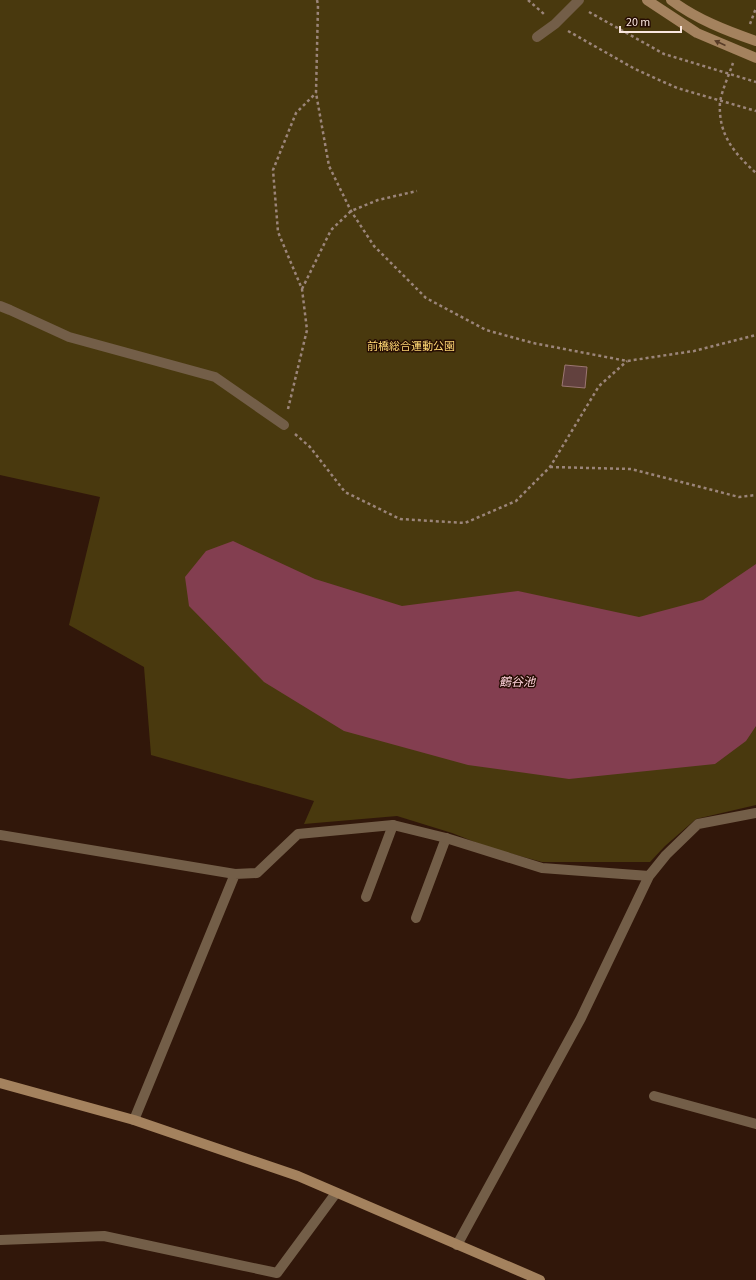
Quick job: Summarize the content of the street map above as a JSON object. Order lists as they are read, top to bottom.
{
  "water": ["鶴谷池"],
  "parks": ["前橋総合運動公園"],
  "scale_bar": "20 m"
}
